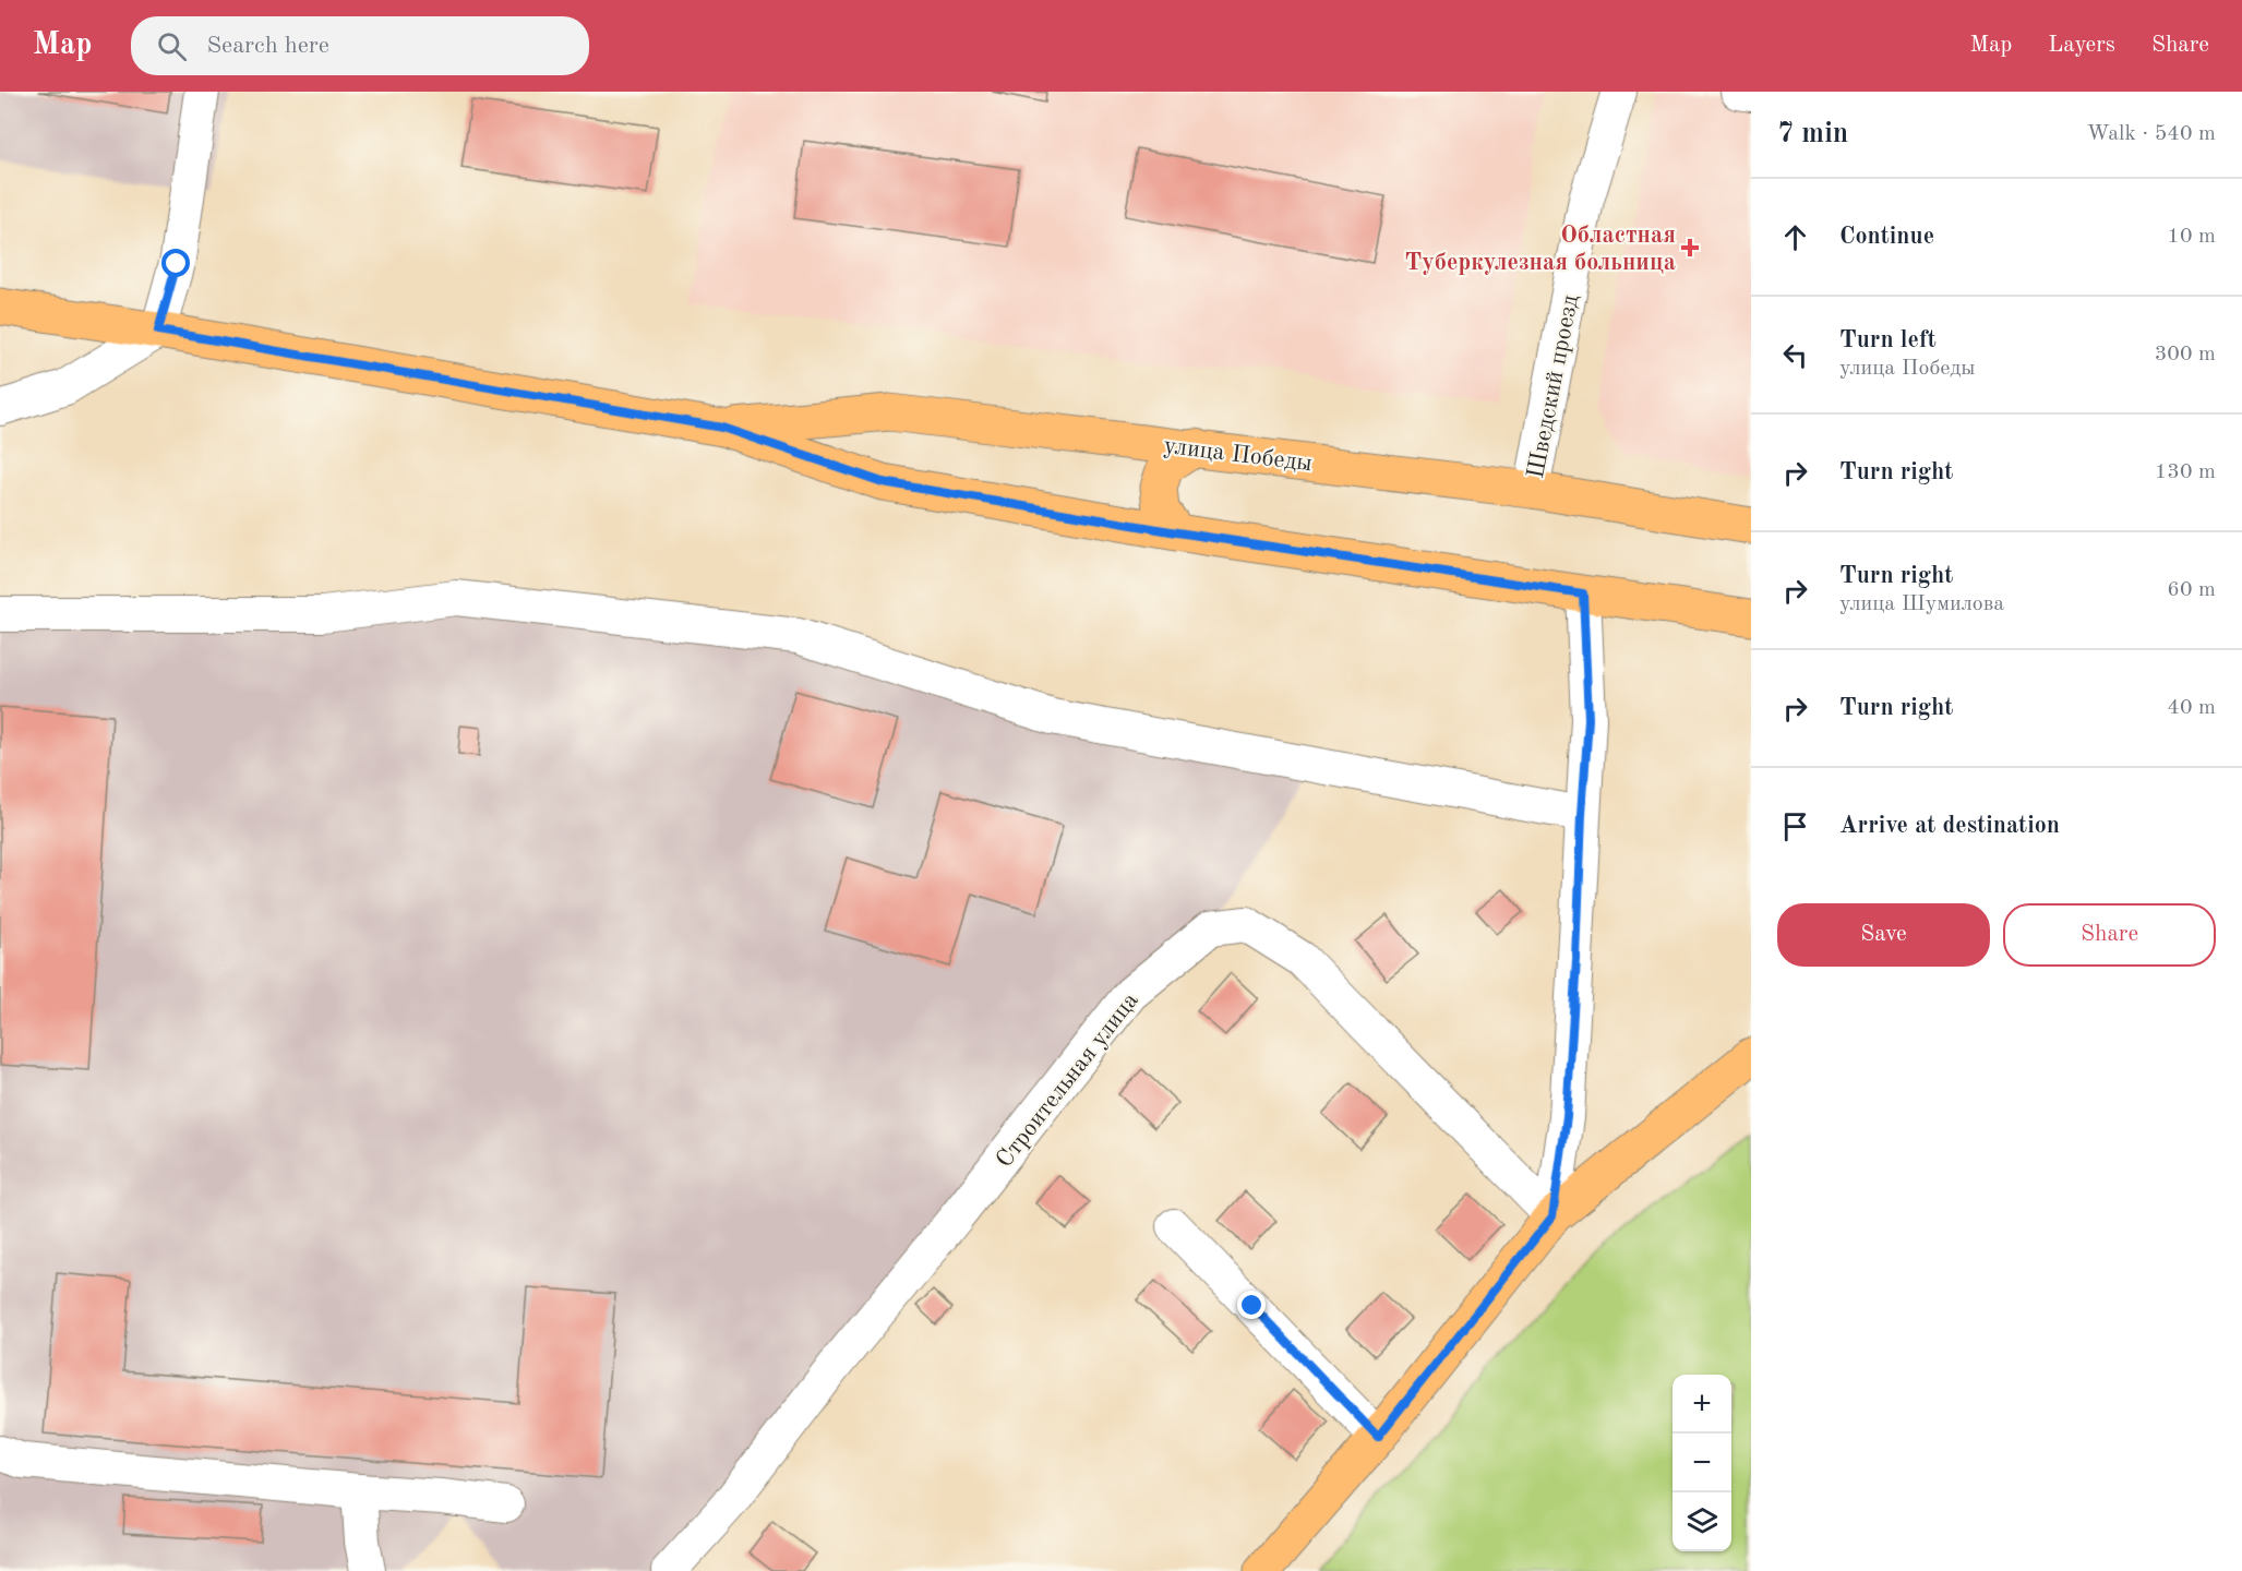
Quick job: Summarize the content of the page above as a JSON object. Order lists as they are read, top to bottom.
{
  "streets": {
    "main road": ["улица Победы"],
    "street": ["Шведский проезд", "Строительная улица"]
  },
  "crossings": [
    ["Шведский проезд", "улица Победы"]
  ],
  "places": {
    "health": ["Областная Туберкулезная больница"]
  },
  "page": {
    "header": "Map",
    "search": "Search here",
    "nav": ["Map", "Layers", "Share"],
    "heading": ["7 min", "Walk · 540 m"],
    "list": [
      ["Continue", "10 m"],
      ["Turn left", "улица Победы", "300 m"],
      ["Turn right", "130 m"],
      ["Turn right", "улица Шумилова", "60 m"],
      ["Turn right", "40 m"],
      "Arrive at destination"
    ],
    "buttons": ["Save", "Share"],
    "map_buttons": ["+", "−"]
  }
}
